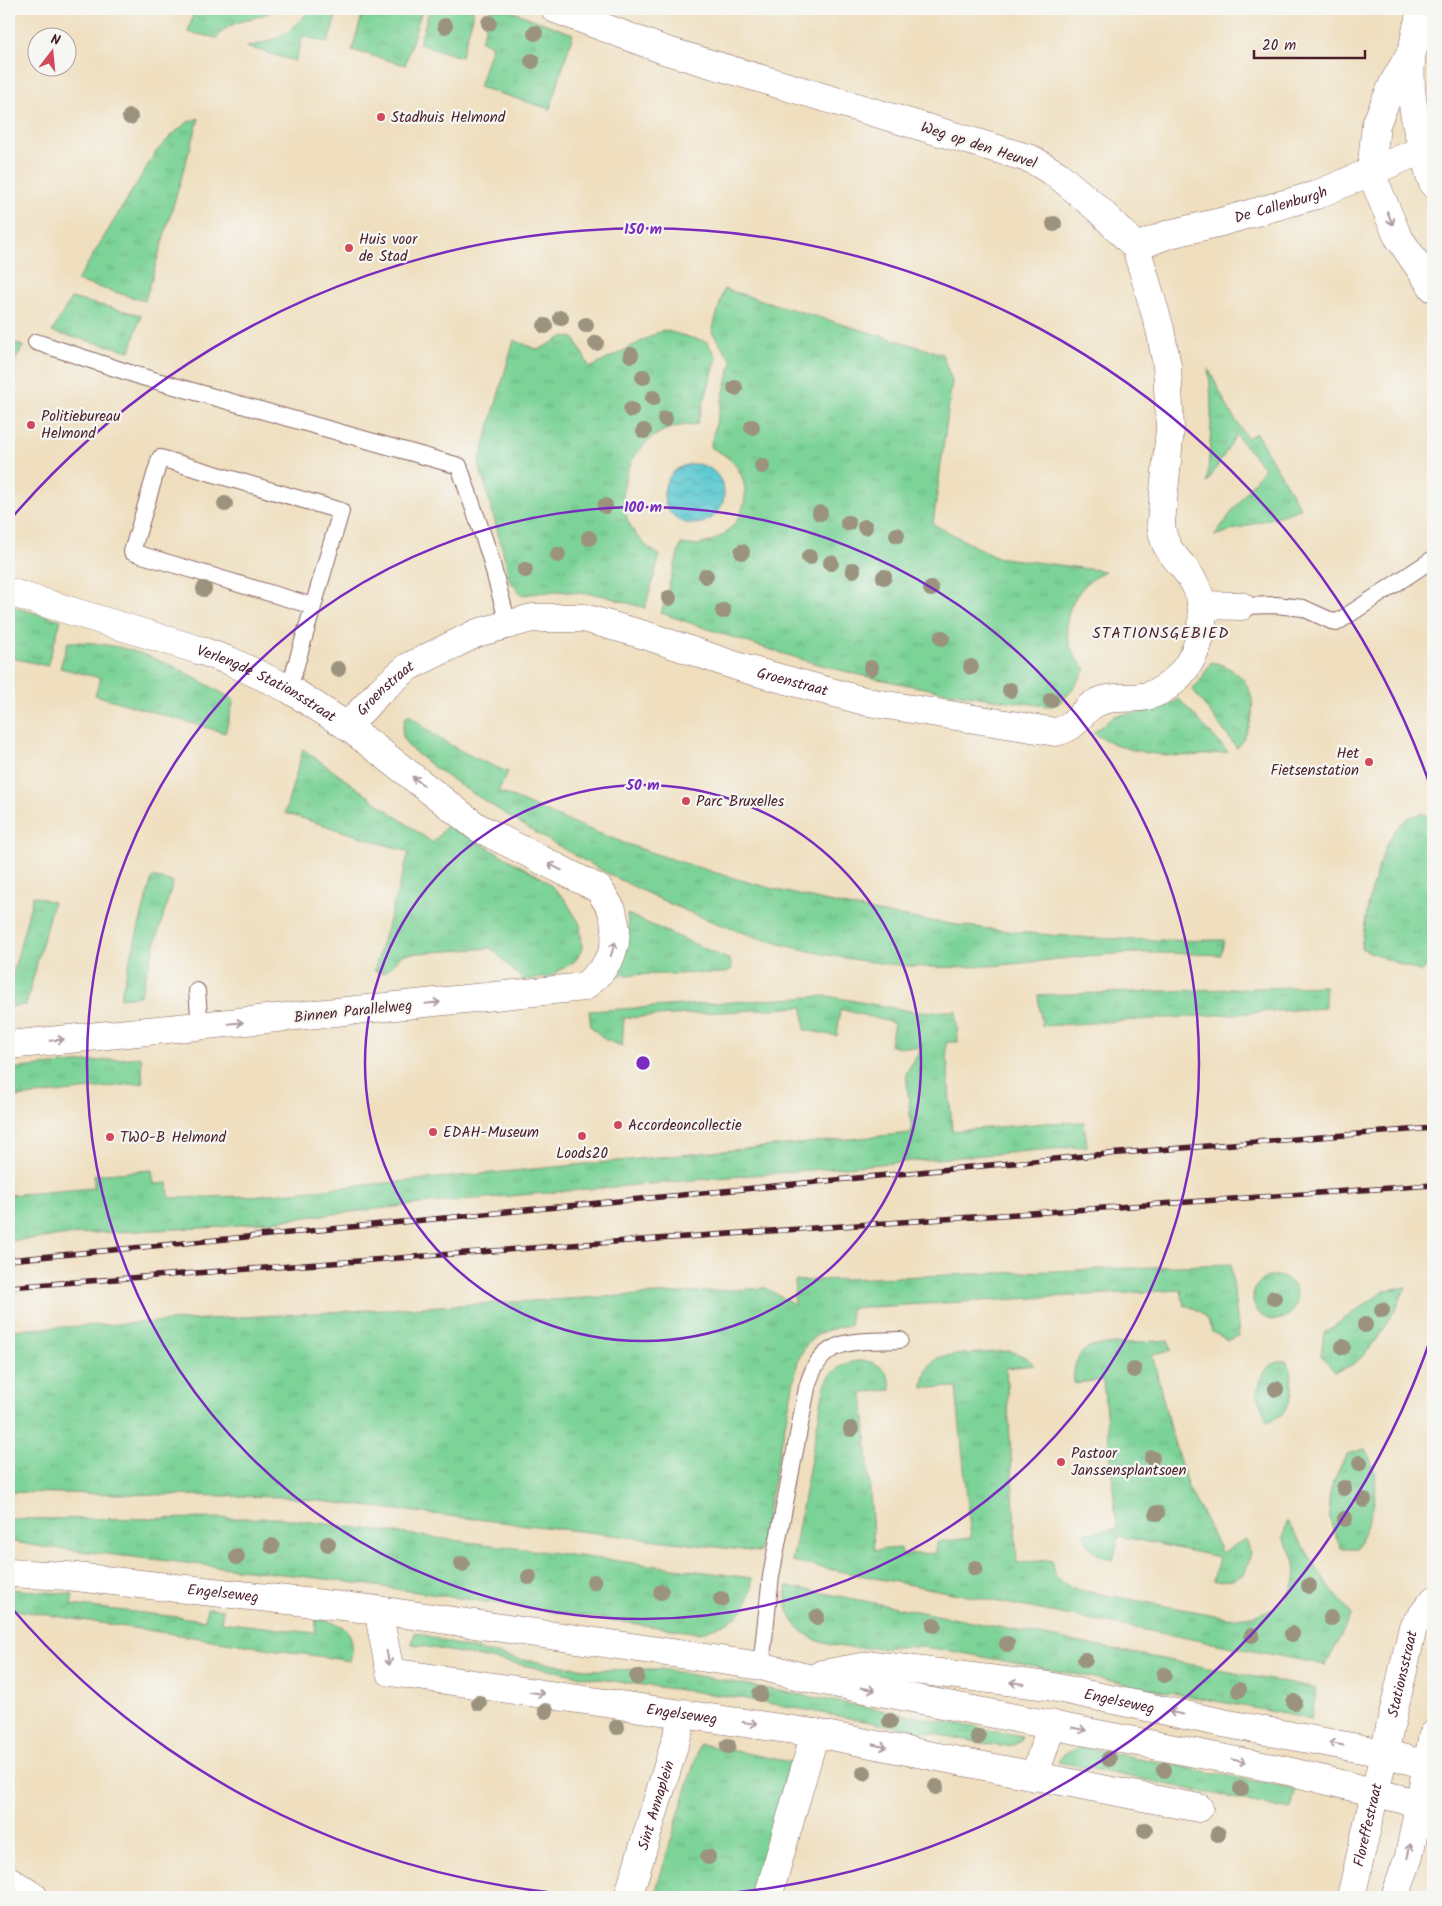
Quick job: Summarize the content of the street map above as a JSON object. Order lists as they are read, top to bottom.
{
  "streets": {
    "street": [
      "Weg op den Heuvel",
      "De Callenburgh",
      "Groenstraat",
      "Verlengde Stationsstraat",
      "Binnen Parallelweg",
      "Engelseweg",
      "Stationsstraat",
      "Sint Annaplein",
      "Floreffestraat"
    ]
  },
  "crossings": [
    ["Weg op den Heuvel", "De Callenburgh"],
    ["Weg op den Heuvel", "Groenstraat"],
    ["Groenstraat", "Verlengde Stationsstraat"],
    ["Verlengde Stationsstraat", "Binnen Parallelweg"],
    ["Engelseweg", "Stationsstraat"],
    ["Engelseweg", "Sint Annaplein"],
    ["Engelseweg", "Floreffestraat"],
    ["Stationsstraat", "Floreffestraat"]
  ],
  "one_way": ["Verlengde Stationsstraat", "Binnen Parallelweg"],
  "districts": ["STATIONSGEBIED"],
  "places": [
    "Stadhuis Helmond",
    "Huis voor de Stad",
    "Politiebureau Helmond",
    "Het Fietsenstation",
    "Parc Bruxelles",
    "Accordeoncollectie",
    "EDAH-Museum",
    "Loods20",
    "TWO-B Helmond",
    "Pastoor Janssensplantsoen"
  ],
  "scale_bar": "20 m",
  "north": "top",
  "rings": ["150 m", "100 m", "50 m"]
}
